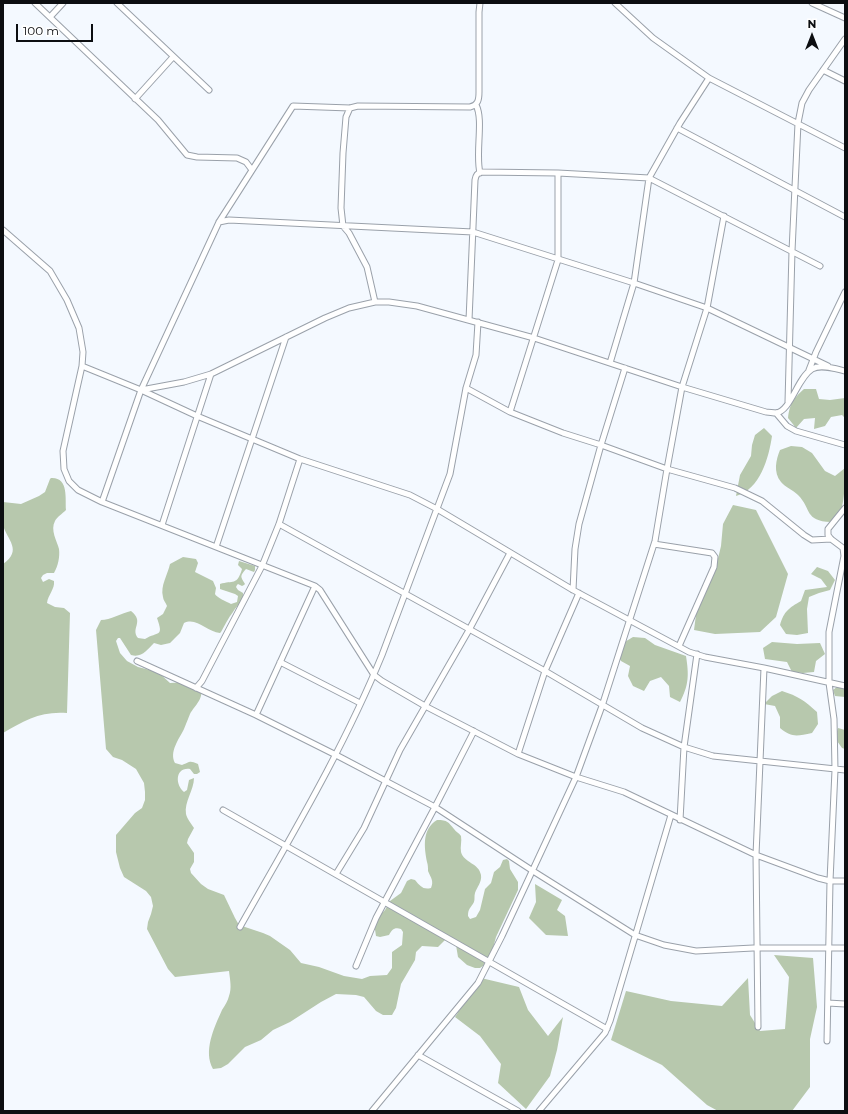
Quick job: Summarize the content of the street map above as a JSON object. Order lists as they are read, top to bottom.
{
  "scale_bar": "100 m",
  "north": "top"
}
